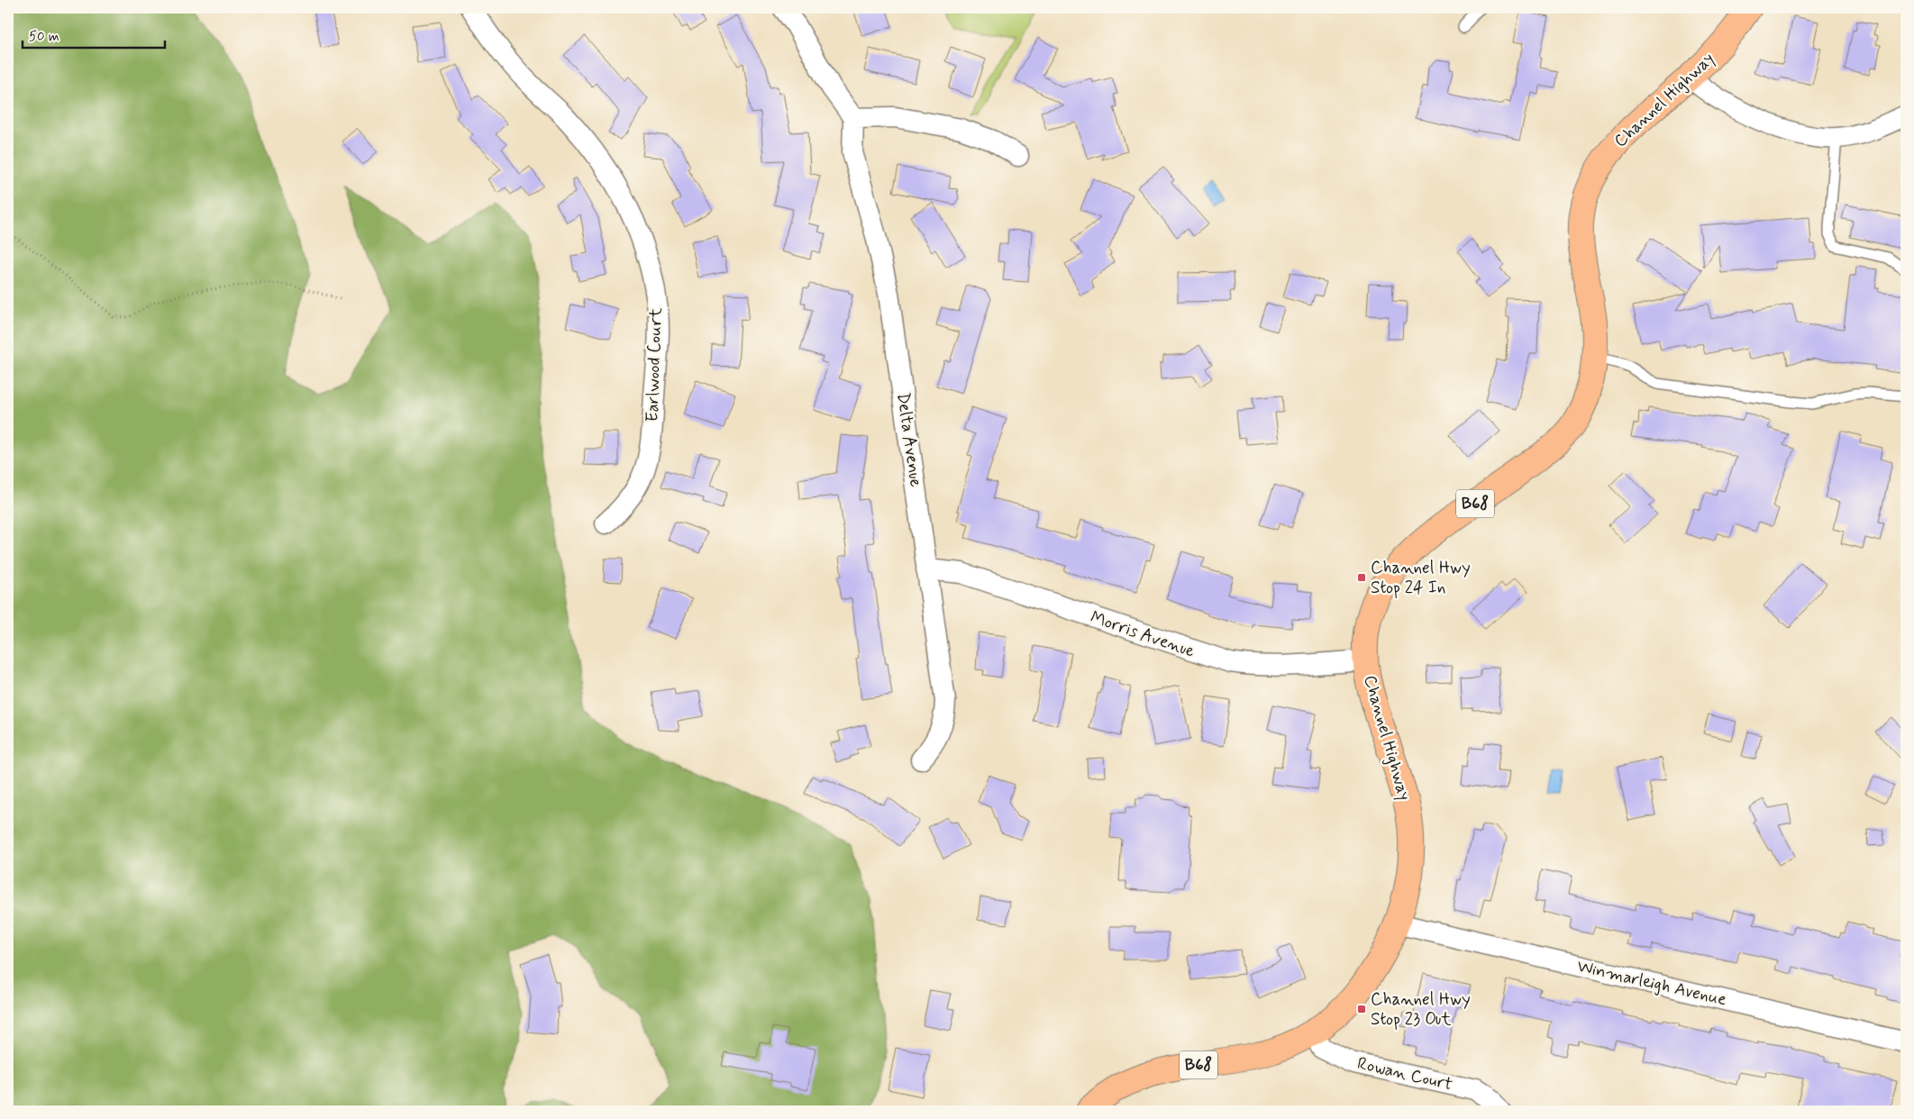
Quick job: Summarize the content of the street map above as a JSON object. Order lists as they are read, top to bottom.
{
  "streets": {
    "main road": ["Channel Highway", "B68"],
    "street": [
      "Earlwood Court",
      "Delta Avenue",
      "Morris Avenue",
      "Winmarleigh Avenue",
      "Rowan Court"
    ]
  },
  "crossings": [
    ["Channel Highway", "Morris Avenue"],
    ["Channel Highway", "Winmarleigh Avenue"],
    ["Channel Highway", "Rowan Court"],
    ["Delta Avenue", "Morris Avenue"]
  ],
  "places": {
    "transit": ["Channel Hwy Stop 24 In", "Channel Hwy Stop 23 Out"]
  },
  "scale_bar": "50 m"
}
